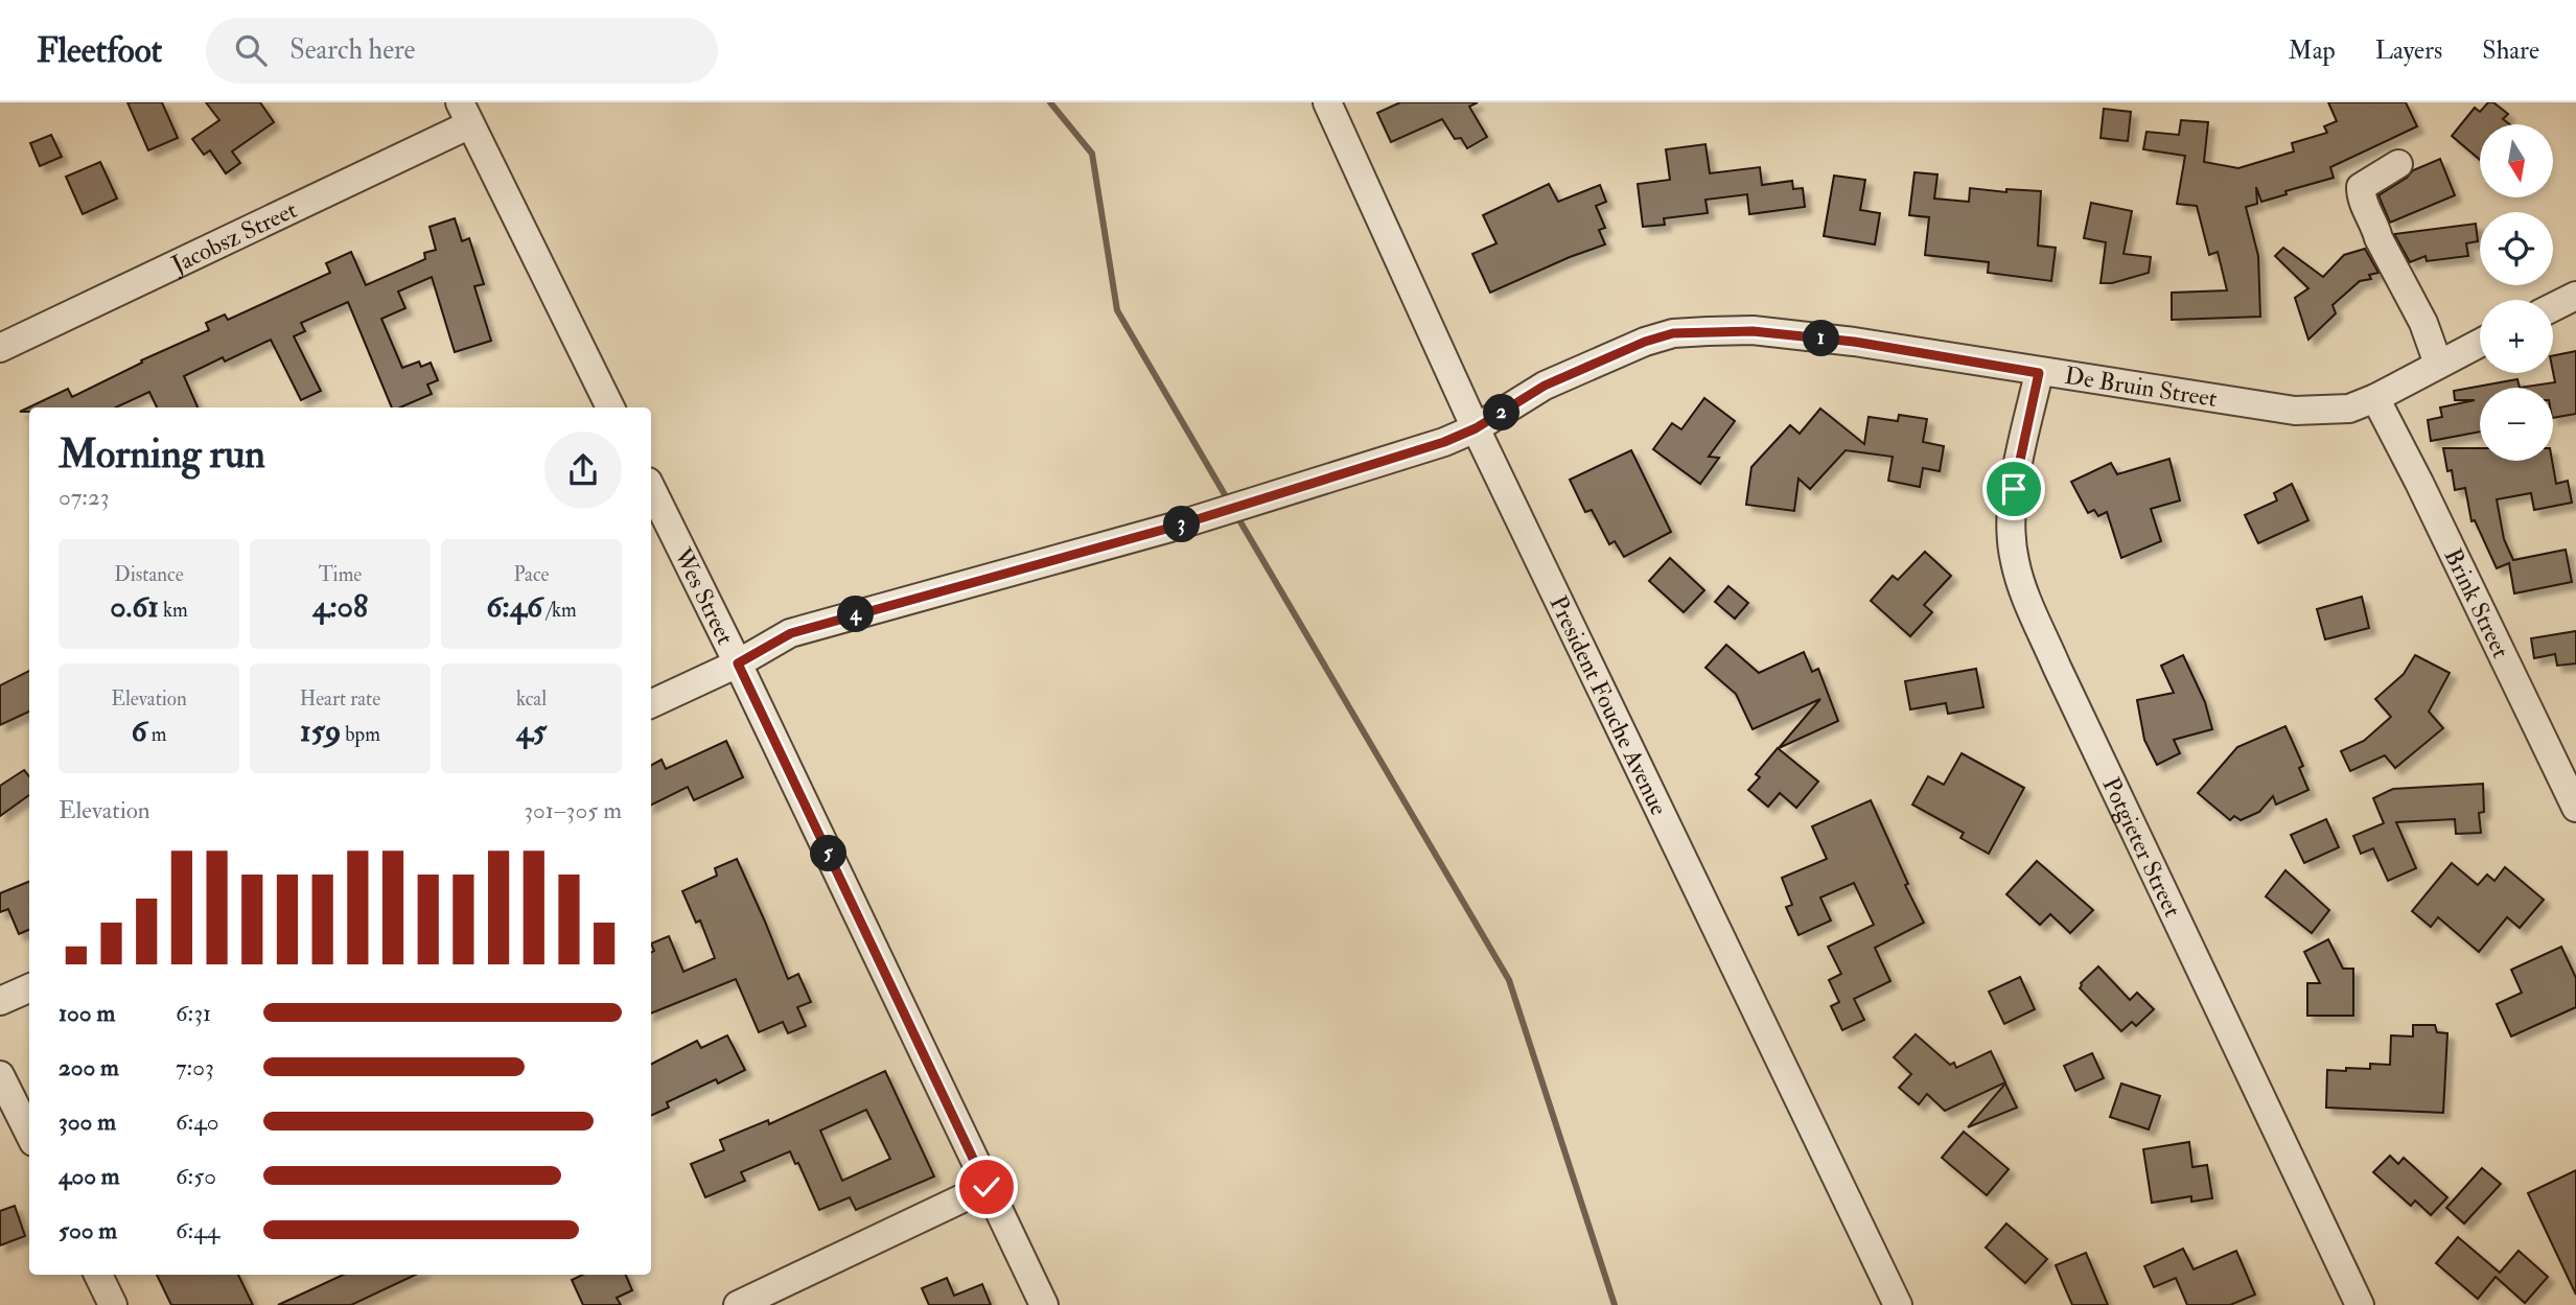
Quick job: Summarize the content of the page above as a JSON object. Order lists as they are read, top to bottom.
{
  "streets": {
    "street": [
      "Jacobsz Street",
      "De Bruin Street",
      "Wes Street",
      "Brink Street",
      "President Fouche Avenue",
      "Potgieter Street"
    ]
  },
  "crossings": [
    ["De Bruin Street", "Wes Street"],
    ["De Bruin Street", "Brink Street"],
    ["De Bruin Street", "President Fouche Avenue"],
    ["De Bruin Street", "Potgieter Street"]
  ],
  "north": "bottom",
  "page": {
    "header": "Fleetfoot",
    "search": "Search here",
    "nav": ["Map", "Layers", "Share"],
    "map_buttons": ["+", "−"],
    "pins": [
      "1",
      "2",
      "3",
      "4",
      "5"
    ],
    "heading": ["Morning run", "07:23"],
    "stats": [
      ["Distance", "0.61 km"],
      ["Time", "4:08"],
      ["Pace", "6:46 /km"],
      ["Elevation", "6 m"],
      ["Heart rate", "159 bpm"],
      ["kcal", "45"]
    ],
    "chart": ["Elevation", "301–305 m"],
    "list": [
      {
        "name": "100 m",
        "note": "6:31"
      },
      {
        "name": "200 m",
        "note": "7:03"
      },
      {
        "name": "300 m",
        "note": "6:40"
      },
      {
        "name": "400 m",
        "note": "6:50"
      },
      {
        "name": "500 m",
        "note": "6:44"
      }
    ]
  }
}
